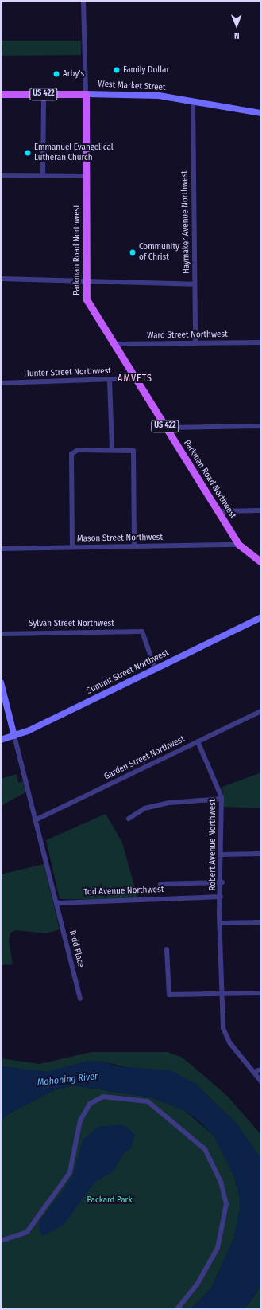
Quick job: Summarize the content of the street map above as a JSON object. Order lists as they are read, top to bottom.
{
  "streets": {
    "main road": [
      "West Market Street",
      "US 422",
      "Parkman Road Northwest",
      "Summit Street Northwest"
    ],
    "street": [
      "Haymaker Avenue Northwest",
      "Ward Street Northwest",
      "Hunter Street Northwest",
      "Mason Street Northwest",
      "Sylvan Street Northwest",
      "Garden Street Northwest",
      "Robert Avenue Northwest",
      "Tod Avenue Northwest",
      "Todd Place"
    ]
  },
  "crossings": [
    ["West Market Street", "Haymaker Avenue Northwest"],
    ["West Market Street", "Parkman Road Northwest"],
    ["Haymaker Avenue Northwest", "Ward Street Northwest"],
    ["Parkman Road Northwest", "Ward Street Northwest"],
    ["Parkman Road Northwest", "Hunter Street Northwest"],
    ["Parkman Road Northwest", "Mason Street Northwest"],
    ["Sylvan Street Northwest", "Summit Street Northwest"],
    ["Garden Street Northwest", "Robert Avenue Northwest"],
    ["Robert Avenue Northwest", "Tod Avenue Northwest"],
    ["Tod Avenue Northwest", "Todd Place"]
  ],
  "districts": ["AMVETS"],
  "water": ["Mahoning River"],
  "parks": ["Packard Park"],
  "places": [
    "Family Dollar",
    "Arby's",
    "Emmanuel Evangelical Lutheran Church",
    "Community of Christ"
  ],
  "north": "bottom"
}
